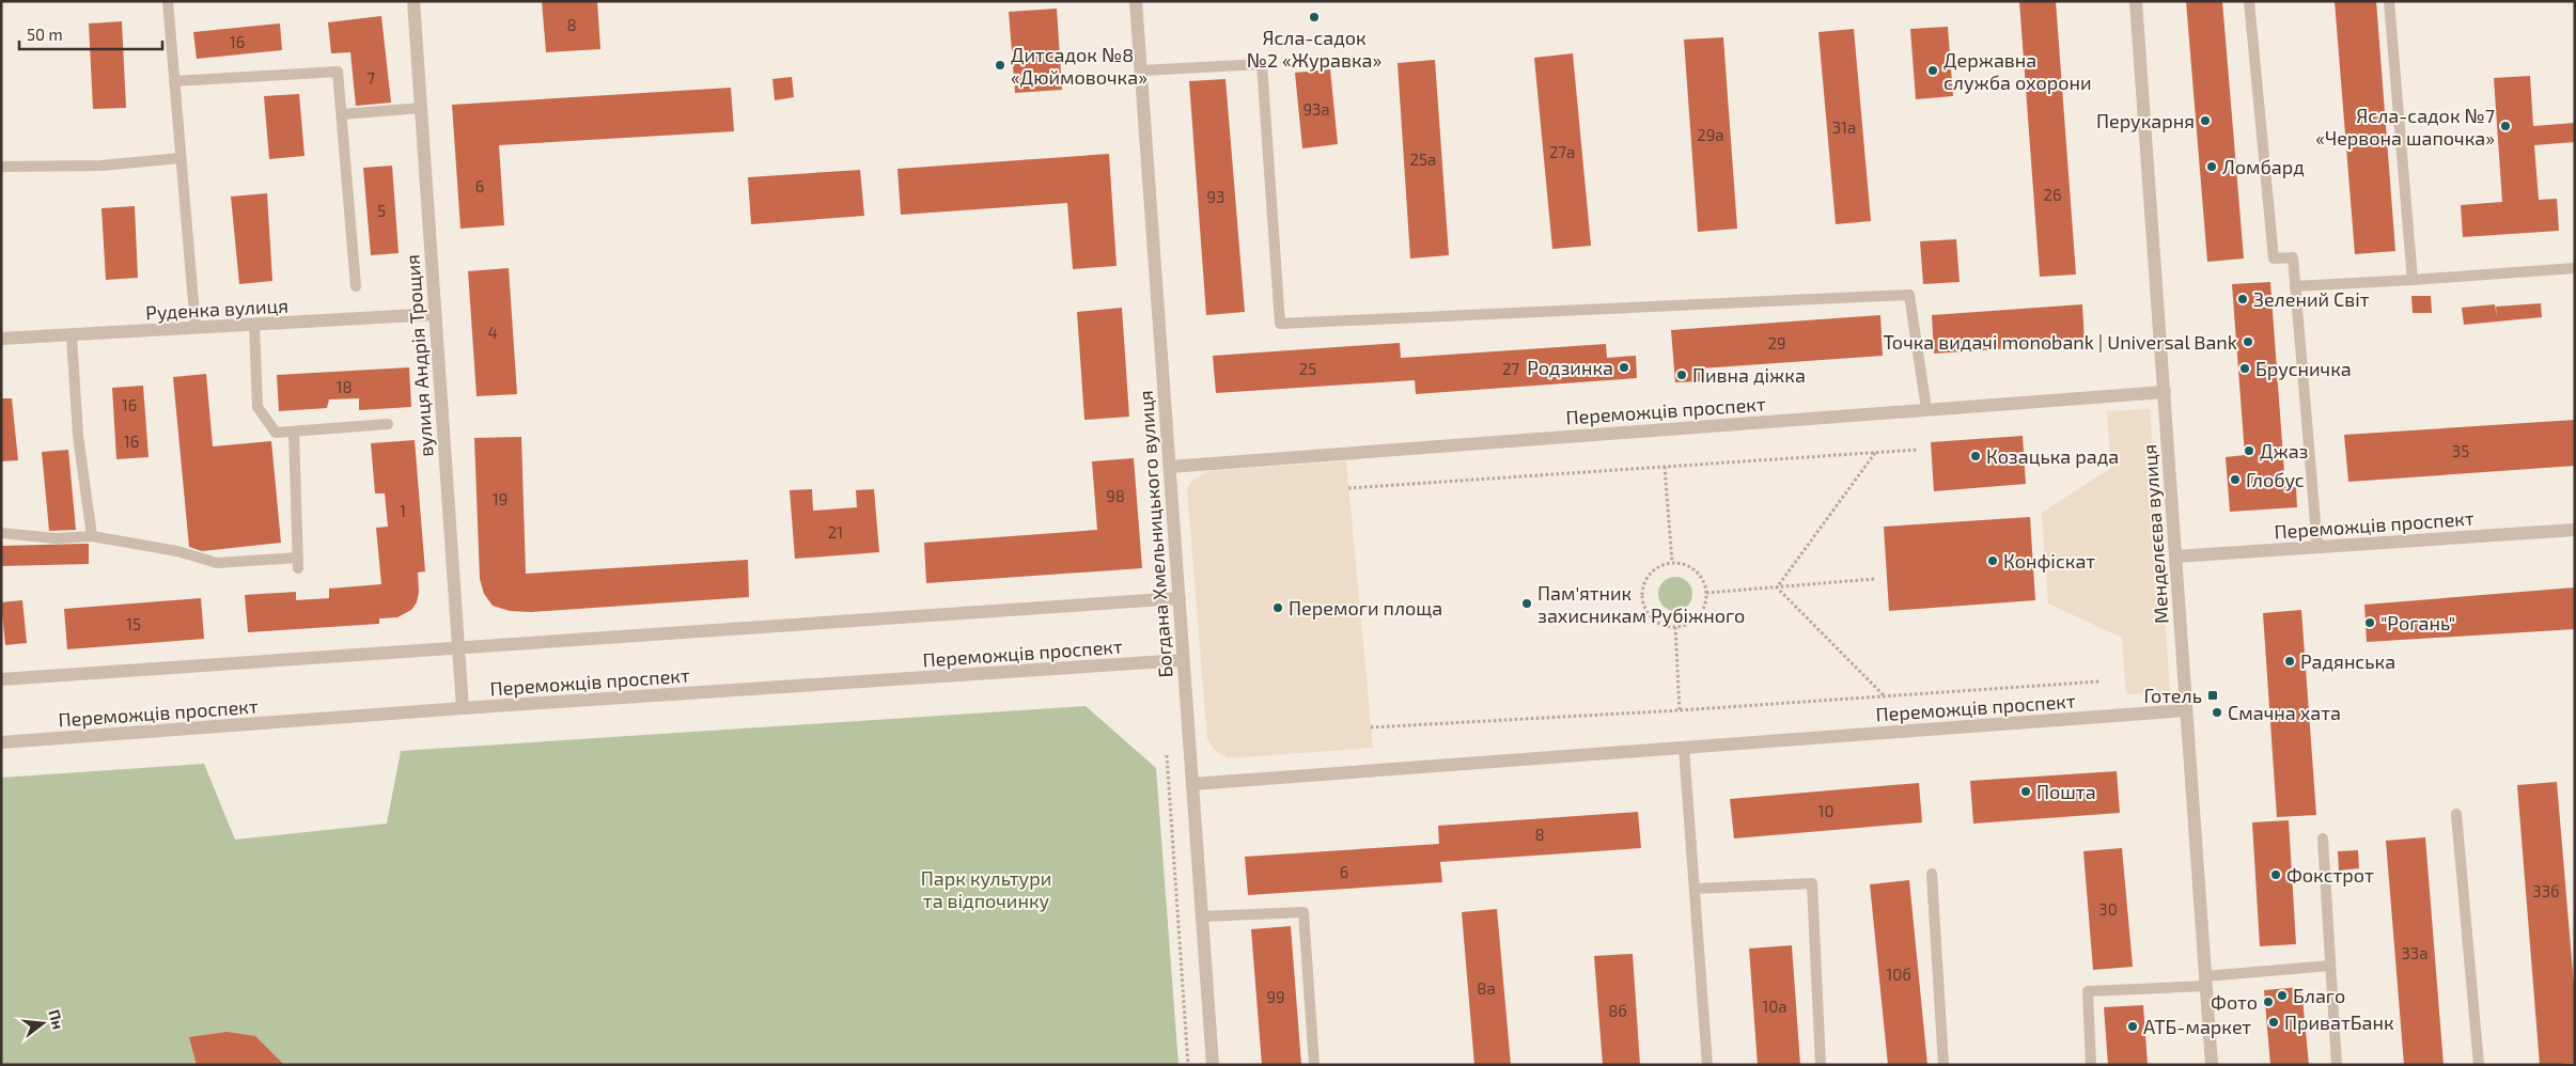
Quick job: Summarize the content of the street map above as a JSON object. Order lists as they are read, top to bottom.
{
  "streets": {
    "street": [
      "Руденка вулиця",
      "вулиця Андрія Трощия",
      "Переможців проспект",
      "Богдана Хмельницького вулиця",
      "Менделєєва вулиця"
    ]
  },
  "crossings": [
    ["Руденка вулиця", "вулиця Андрія Трощия"],
    ["вулиця Андрія Трощия", "Переможців проспект"],
    ["Переможців проспект", "Богдана Хмельницького вулиця"],
    ["Переможців проспект", "Менделєєва вулиця"]
  ],
  "parks": ["Парк культури та відпочинку"],
  "places": {
    "other": [
      "Ясла-садок №2 «Журавка»",
      "Дитсадок №8 «Дюймовочка»",
      "Державна служба охорони",
      "Перукарня",
      "Ясла-садок №7 «Червона шапочка»",
      "Ломбард",
      "Зелений Світ",
      "Точка видачі monobank | Universal Bank",
      "Родзинка",
      "Брусничка",
      "Пивна діжка",
      "Джаз",
      "Козацька рада",
      "Глобус",
      "Конфіскат",
      "Пам'ятник захисникам Рубіжного",
      "Перемоги площа",
      "\"Рогань\"",
      "Радянська",
      "Смачна хата",
      "Пошта",
      "Фокстрот",
      "Благо",
      "Фото",
      "ПриватБанк",
      "АТБ-маркет"
    ],
    "transit": ["Готель"]
  },
  "house_numbers": [
    "8",
    "16",
    "7",
    "93а",
    "31а",
    "29а",
    "27а",
    "25а",
    "6",
    "26",
    "93",
    "5",
    "4",
    "29",
    "25",
    "27",
    "18",
    "16",
    "16",
    "35",
    "98",
    "19",
    "1",
    "21",
    "15",
    "10",
    "8",
    "6",
    "33б",
    "30",
    "33а",
    "10б",
    "8а",
    "99",
    "10а",
    "8б"
  ],
  "scale_bar": "50 m",
  "north": "right"
}
